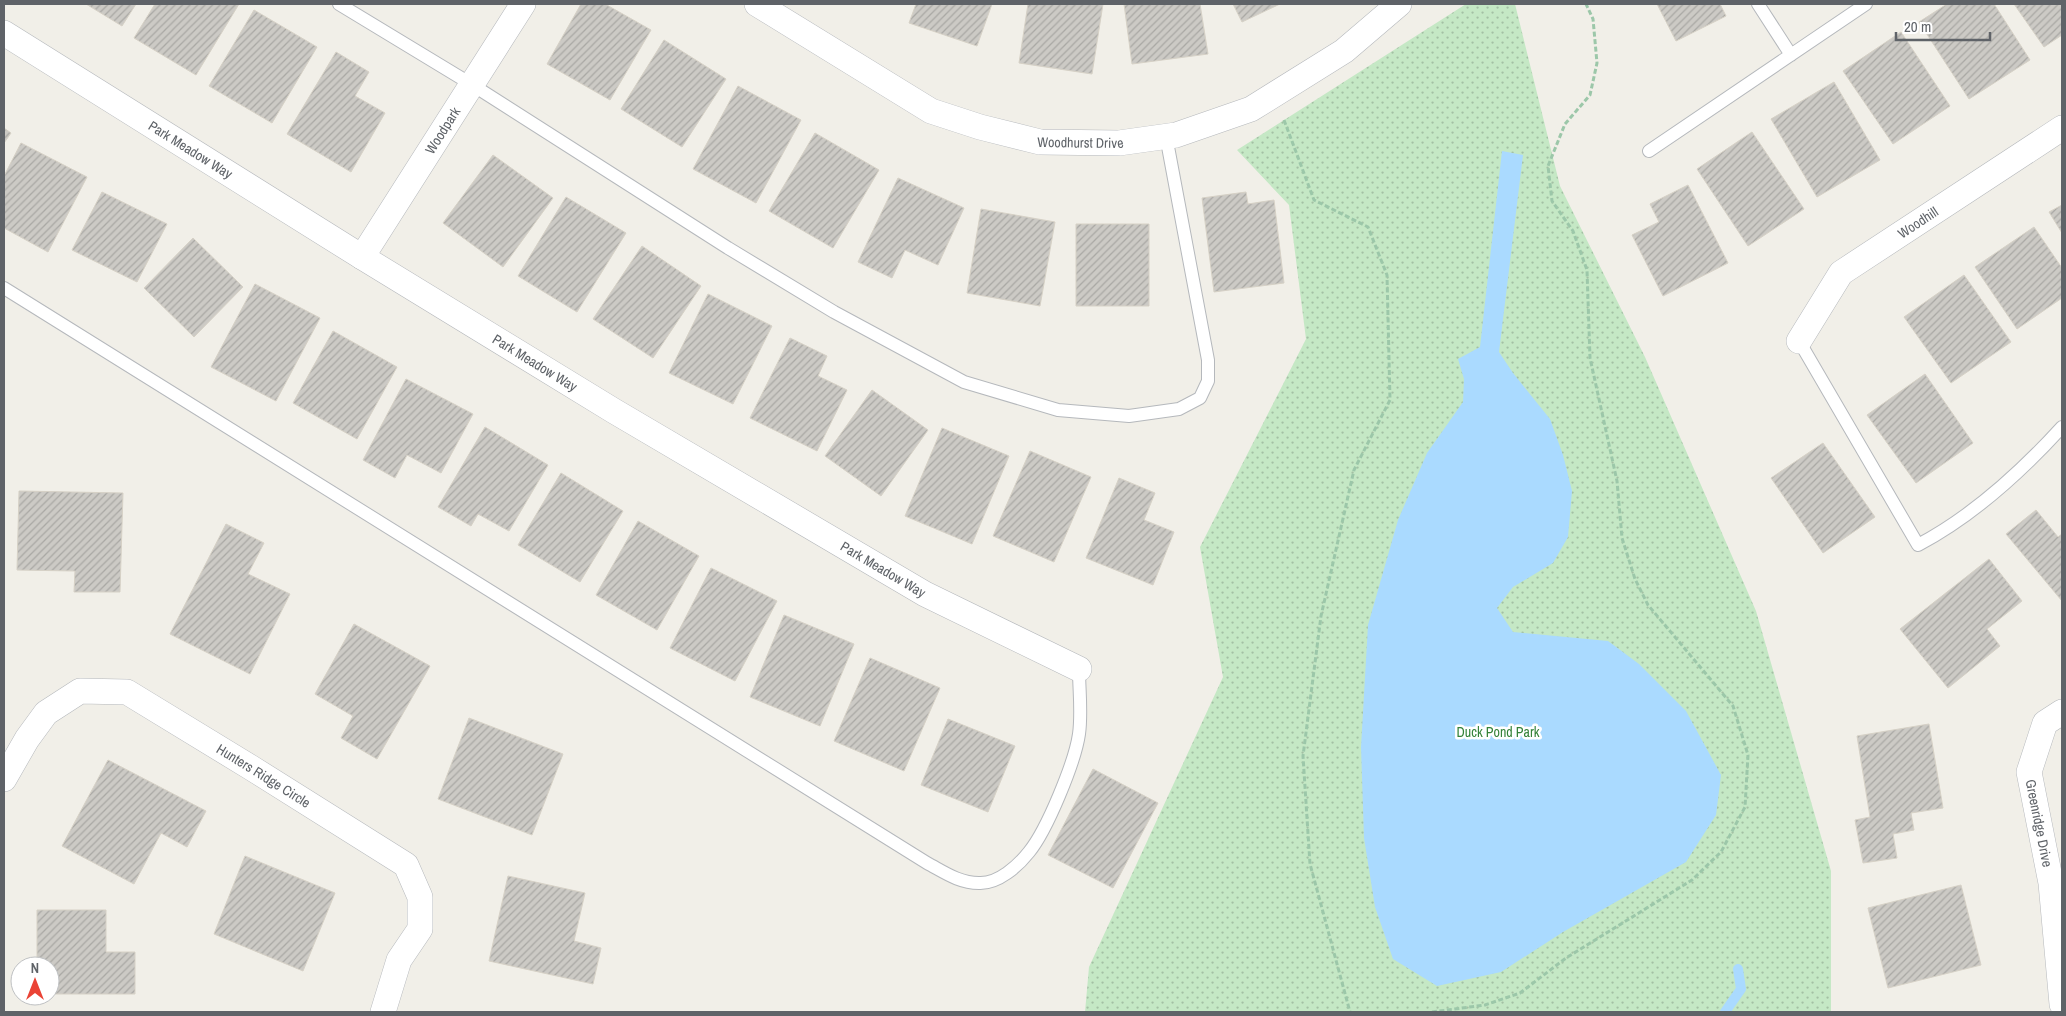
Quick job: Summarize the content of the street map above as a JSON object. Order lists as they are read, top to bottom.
{
  "streets": {
    "street": [
      "Woodpark",
      "Woodhurst Drive",
      "Park Meadow Way",
      "Woodhill",
      "Hunters Ridge Circle",
      "Greenridge Drive"
    ]
  },
  "crossings": [
    ["Woodpark", "Park Meadow Way"]
  ],
  "parks": ["Duck Pond Park"],
  "scale_bar": "20 m",
  "north": "top"
}
